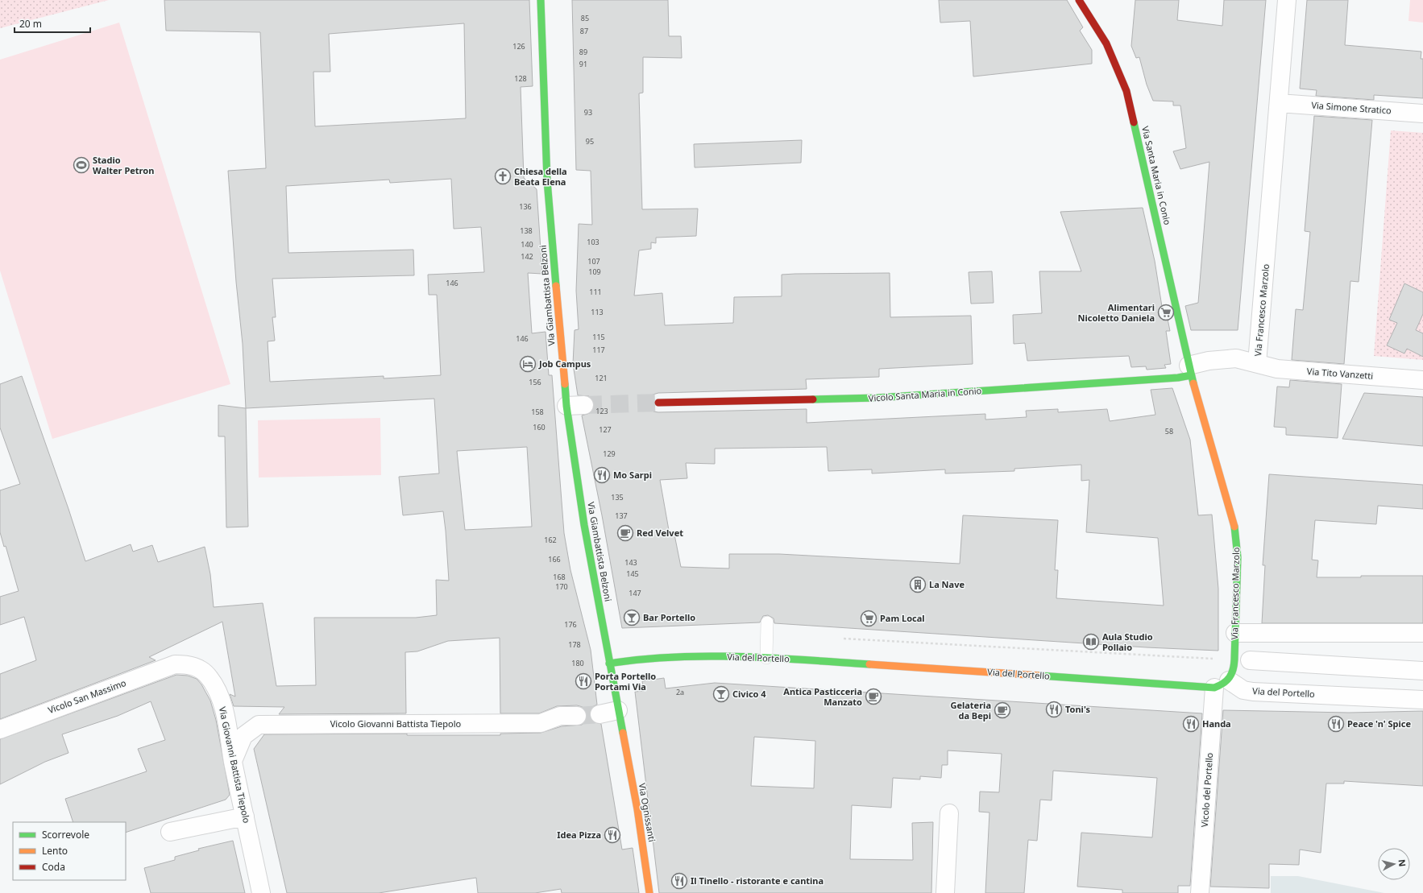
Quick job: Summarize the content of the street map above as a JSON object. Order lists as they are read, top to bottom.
{
  "streets": {
    "street": [
      "Via Simone Stratico",
      "Via Santa Maria in Conio",
      "Via Giambattista Belzoni",
      "Via Francesco Marzolo",
      "Via Tito Vanzetti",
      "Vicolo Santa Maria in Conio",
      "Via del Portello",
      "Vicolo San Massimo",
      "Vicolo Giovanni Battista Tiepolo",
      "Via Giovanni Battista Tiepolo",
      "Vicolo del Portello",
      "Via Ognissanti"
    ]
  },
  "crossings": [
    ["Via Simone Stratico", "Via Francesco Marzolo"],
    ["Via Santa Maria in Conio", "Via Francesco Marzolo"],
    ["Via Santa Maria in Conio", "Vicolo Santa Maria in Conio"],
    ["Via Giambattista Belzoni", "Via del Portello"],
    ["Via Giambattista Belzoni", "Via Ognissanti"],
    ["Via Francesco Marzolo", "Via Tito Vanzetti"],
    ["Via Francesco Marzolo", "Vicolo Santa Maria in Conio"],
    ["Via Francesco Marzolo", "Via del Portello"],
    ["Via Francesco Marzolo", "Vicolo del Portello"],
    ["Via del Portello", "Vicolo del Portello"],
    ["Vicolo San Massimo", "Via Giovanni Battista Tiepolo"],
    ["Vicolo Giovanni Battista Tiepolo", "Via Giovanni Battista Tiepolo"]
  ],
  "places": {
    "sports": ["Stadio Walter Petron"],
    "church": ["Chiesa della Beata Elena"],
    "supermarket": ["Alimentari Nicoletto Daniela", "Pam Local"],
    "hotel": ["Job Campus"],
    "restaurant": [
      "Mo Sarpi",
      "Porta Portello Portami Via",
      "Toni's",
      "Handa",
      "Peace 'n' Spice",
      "Idea Pizza",
      "Il Tinello - ristorante e cantina"
    ],
    "cafe": ["Red Velvet", "Antica Pasticceria Manzato", "Gelateria da Bepi"],
    "building": ["La Nave"],
    "bar": ["Bar Portello", "Civico 4"],
    "library": ["Aula Studio Pollaio"]
  },
  "house_numbers": [
    "85",
    "87",
    "126",
    "89",
    "91",
    "128",
    "93",
    "95",
    "136",
    "138",
    "103",
    "140",
    "142",
    "107",
    "109",
    "146",
    "111",
    "113",
    "115",
    "146",
    "117",
    "121",
    "156",
    "123",
    "158",
    "160",
    "127",
    "58",
    "129",
    "135",
    "137",
    "162",
    "166",
    "143",
    "145",
    "168",
    "170",
    "147",
    "176",
    "178",
    "180",
    "2a"
  ],
  "legend": ["Scorrevole", "Lento", "Coda"],
  "scale_bar": "20 m",
  "north": "right"
}
